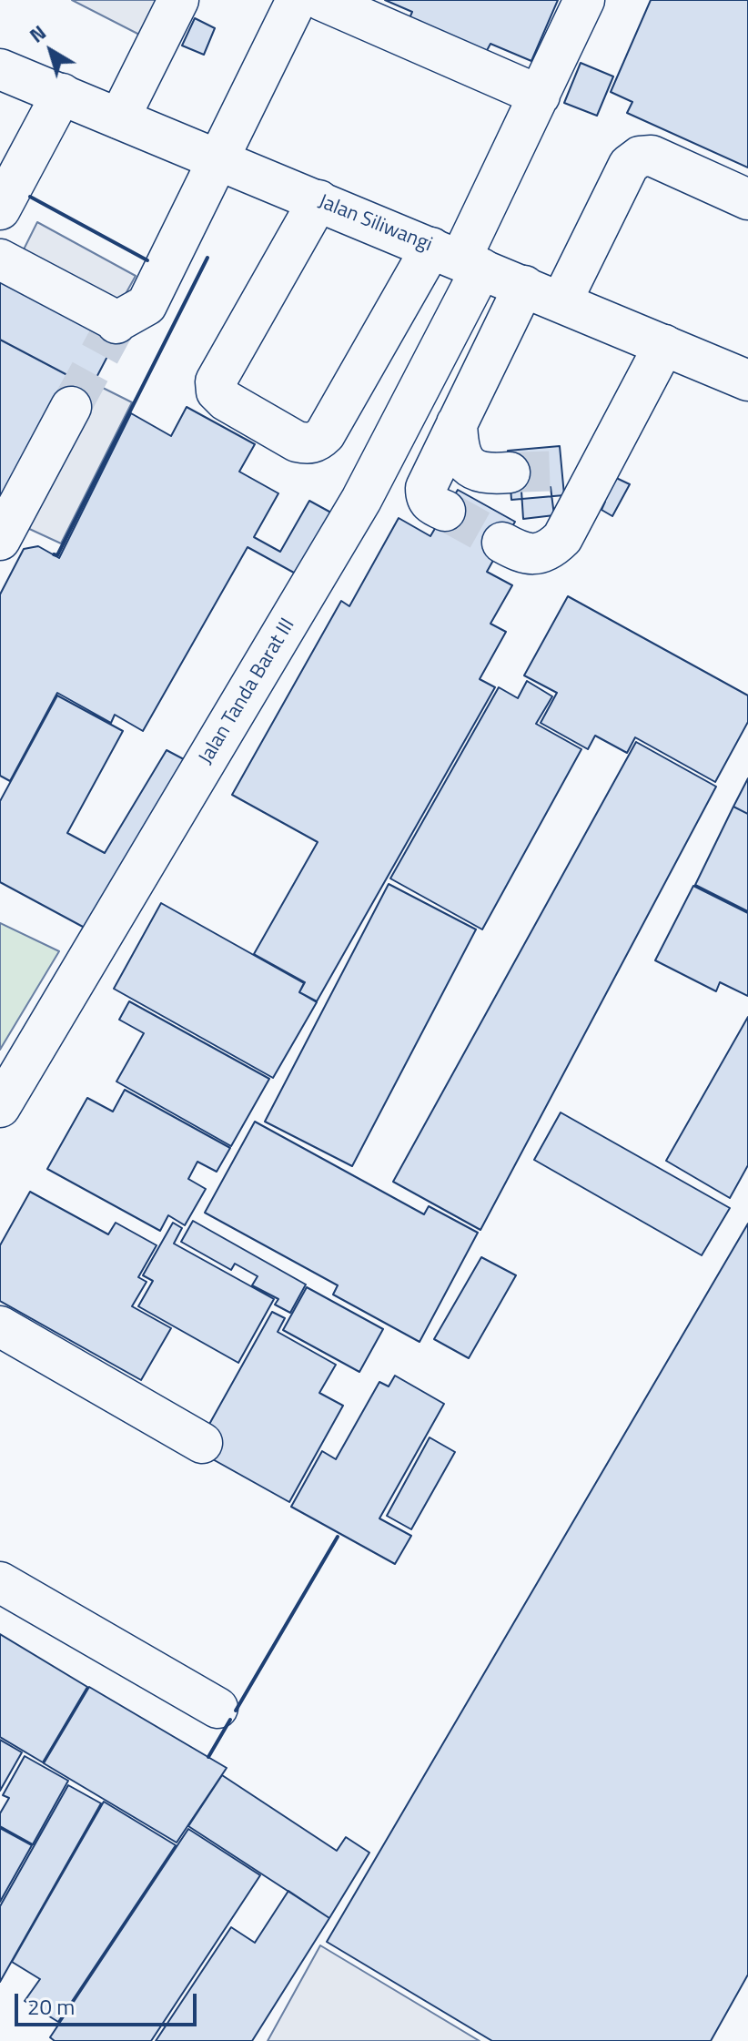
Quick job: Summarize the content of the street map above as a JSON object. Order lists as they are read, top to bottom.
{
  "streets": {
    "street": ["Jalan Siliwangi", "Jalan Tanda Barat III"]
  },
  "crossings": [
    ["Jalan Siliwangi", "Jalan Tanda Barat III"]
  ],
  "scale_bar": "20 m",
  "north": "top left"
}
